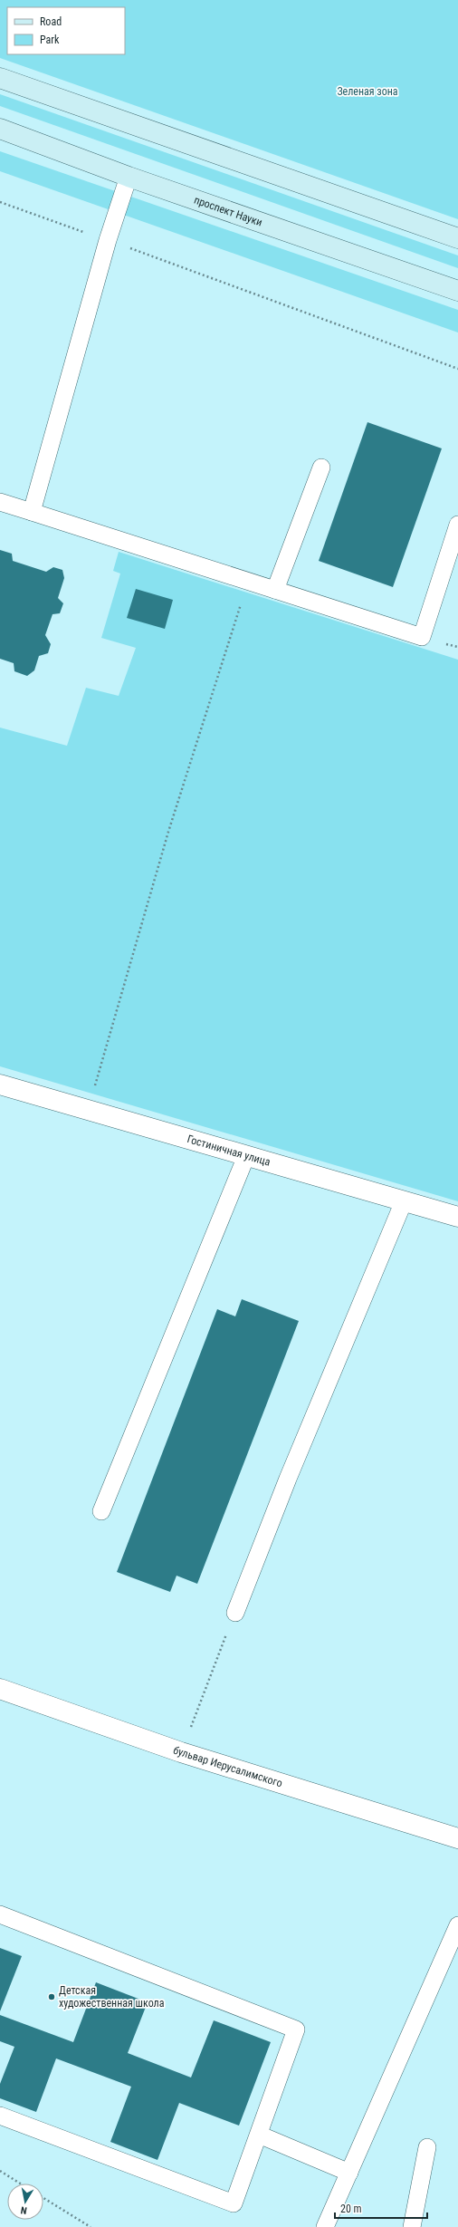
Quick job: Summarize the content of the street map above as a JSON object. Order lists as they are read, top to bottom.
{
  "streets": {
    "main road": ["проспект Науки"],
    "street": ["Гостиничная улица", "бульвар Иерусалимского"]
  },
  "parks": ["Зеленая зона"],
  "places": ["Детская художественная школа"],
  "legend": ["Road", "Park"],
  "scale_bar": "20 m",
  "north": "bottom"
}
